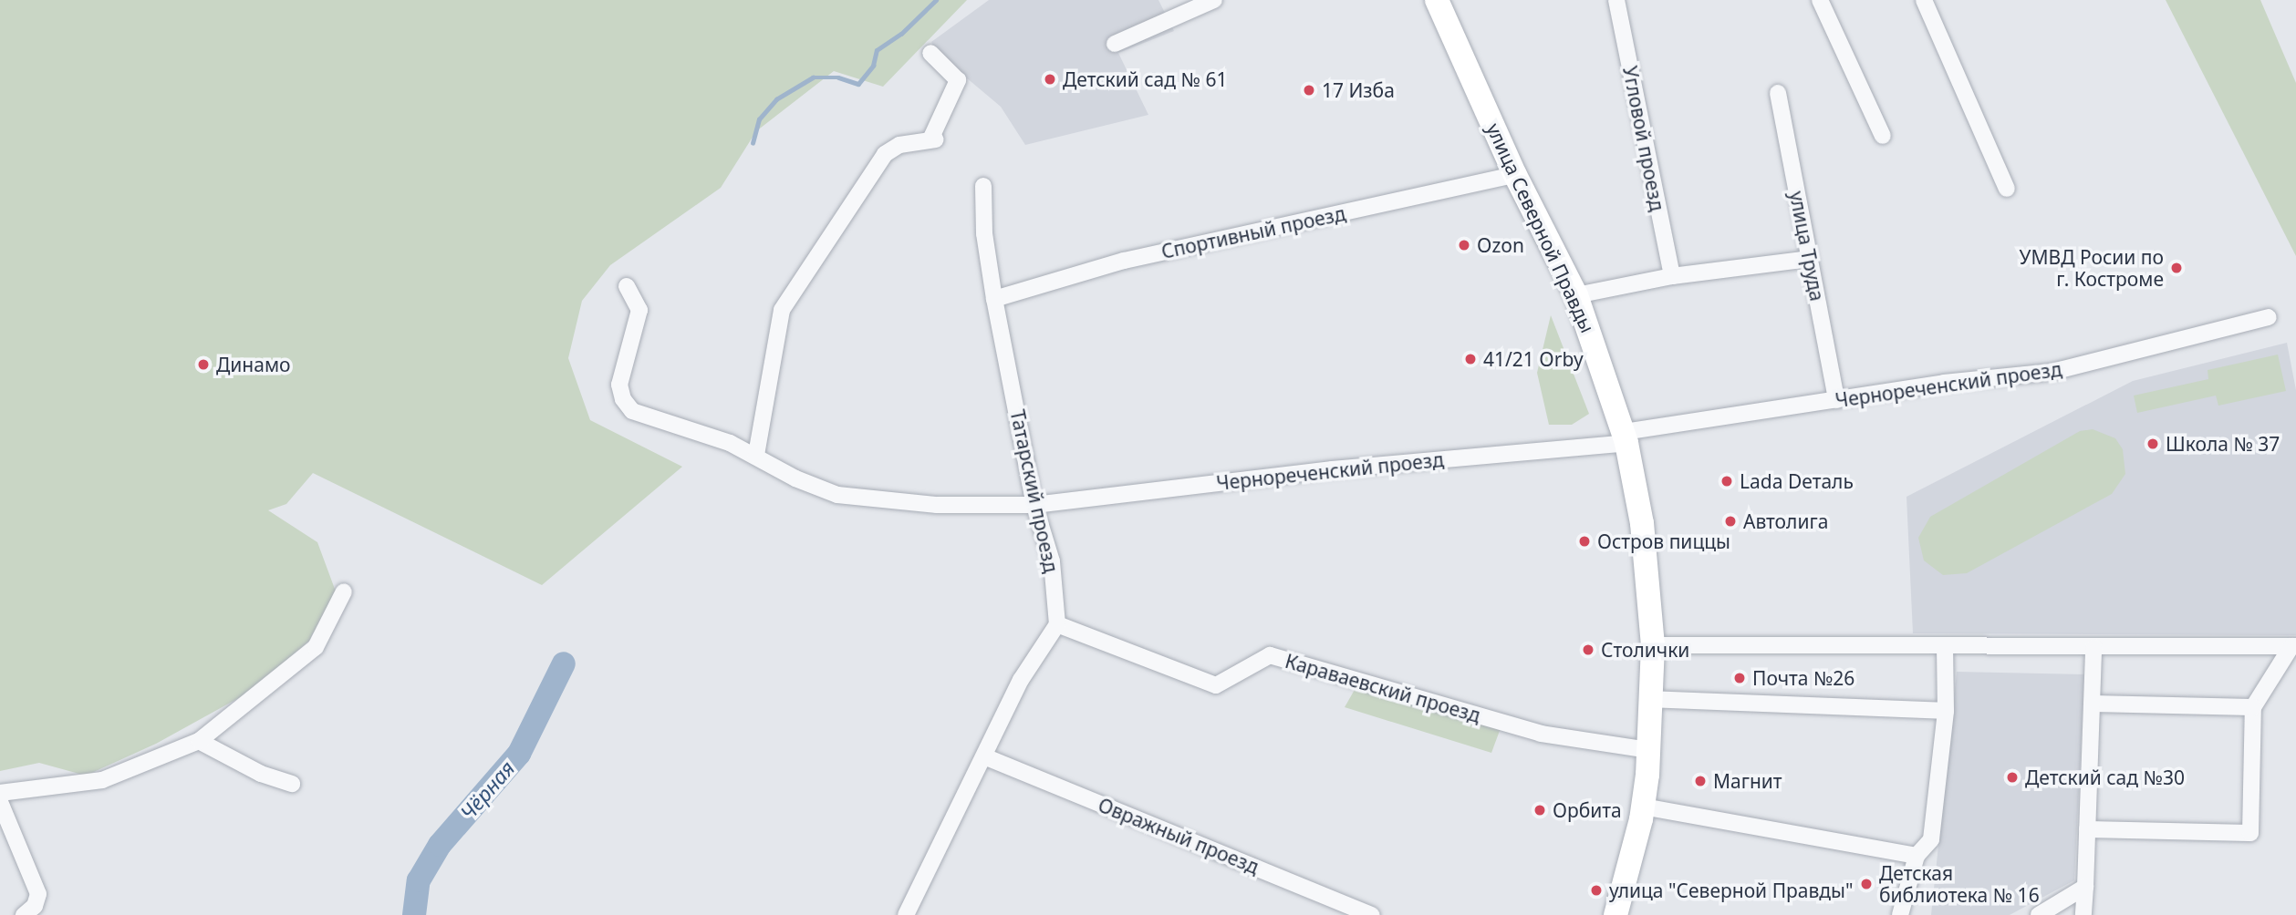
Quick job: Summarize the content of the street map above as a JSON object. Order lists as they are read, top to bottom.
{
  "streets": {
    "main road": ["улица Северной Правды"],
    "street": [
      "Угловой проезд",
      "Спортивный проезд",
      "улица Труда",
      "Чернореченский проезд",
      "Татарский проезд",
      "Караваевский проезд",
      "Овражный проезд"
    ]
  },
  "crossings": [
    ["улица Северной Правды", "Спортивный проезд"],
    ["улица Северной Правды", "Чернореченский проезд"],
    ["улица Северной Правды", "Караваевский проезд"],
    ["Спортивный проезд", "Татарский проезд"],
    ["улица Труда", "Чернореченский проезд"],
    ["Чернореченский проезд", "Татарский проезд"],
    ["Татарский проезд", "Караваевский проезд"]
  ],
  "water": ["Чёрная"],
  "places": [
    "Детский сад № 61",
    "17 Изба",
    "Ozon",
    "УМВД Росии по г. Костроме",
    "41/21 Orby",
    "Динамо",
    "Школа № 37",
    "Lada Dеталь",
    "Автолига",
    "Остров пиццы",
    "Столички",
    "Почта №26",
    "Детский сад №30",
    "Магнит",
    "Орбита",
    "Детская библиотека № 16",
    "улица \"Северной Правды\""
  ]
}
